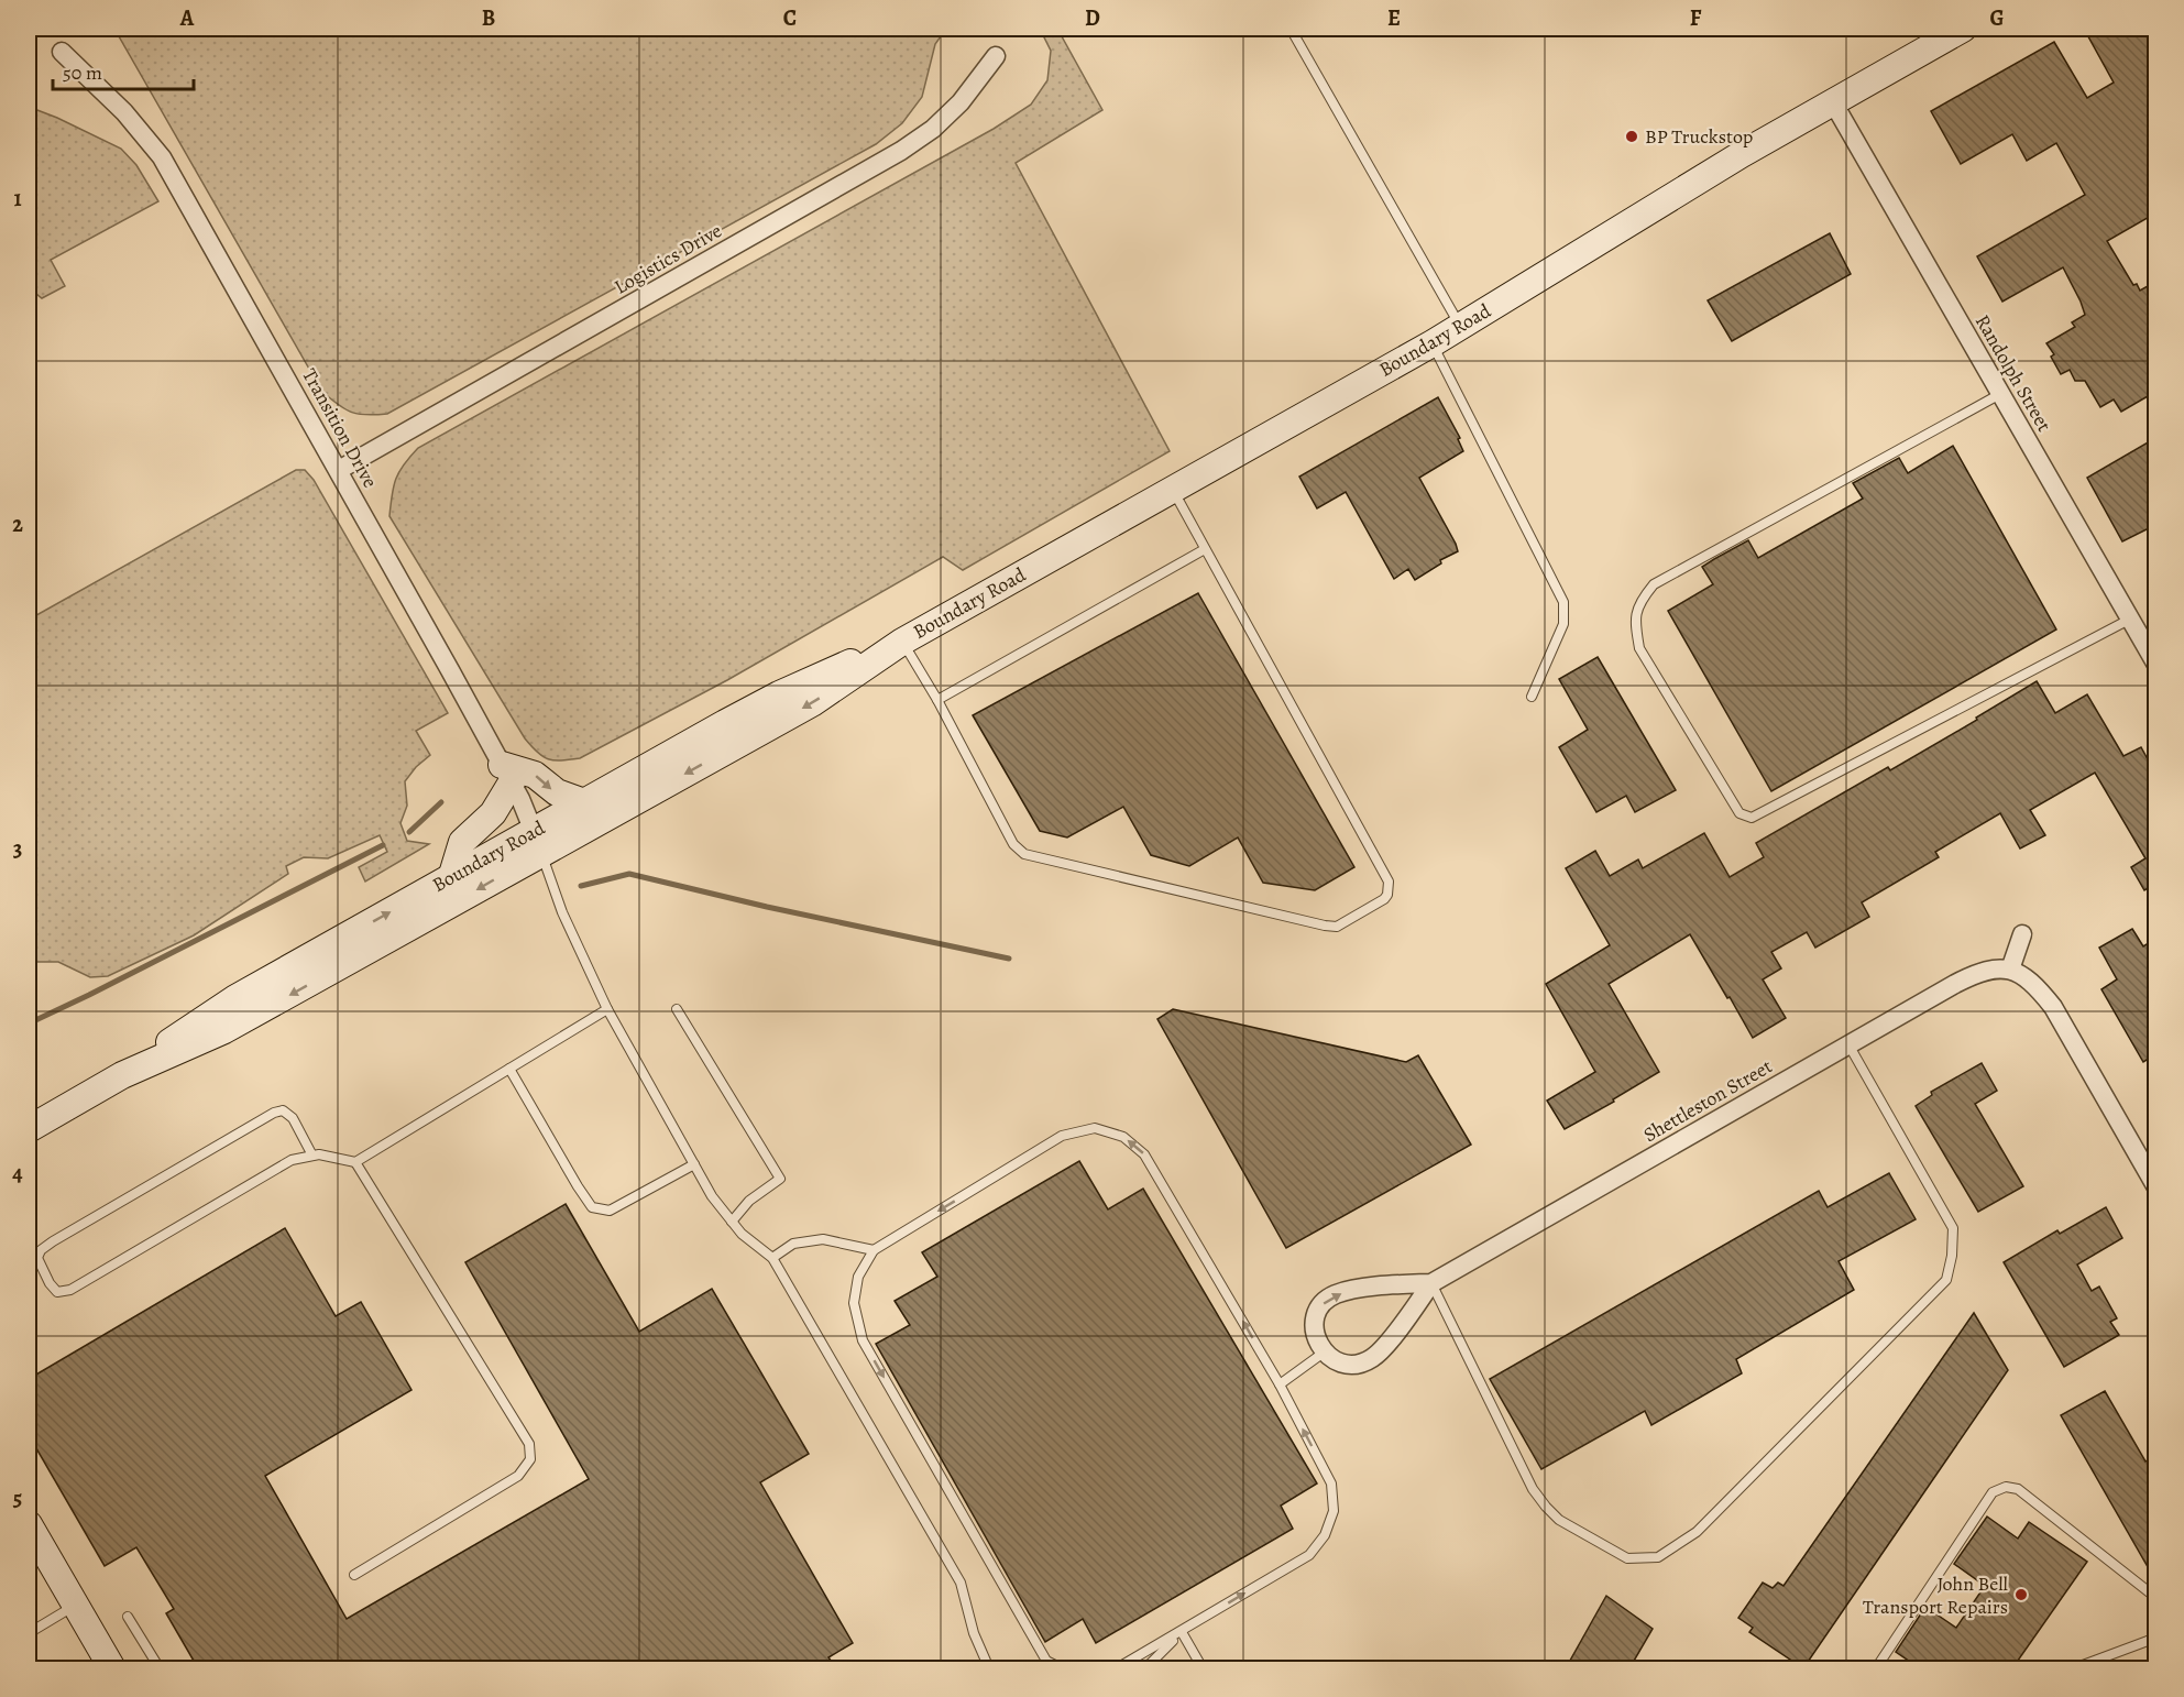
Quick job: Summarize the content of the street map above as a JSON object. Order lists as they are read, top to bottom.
{
  "streets": {
    "main road": ["Boundary Road"],
    "street": [
      "Logistics Drive",
      "Randolph Street",
      "Transition Drive",
      "Shettleston Street"
    ]
  },
  "crossings": [
    ["Logistics Drive", "Transition Drive"],
    ["Boundary Road", "Randolph Street"],
    ["Boundary Road", "Transition Drive"]
  ],
  "places": ["BP Truckstop", "John Bell Transport Repairs"],
  "scale_bar": "50 m",
  "grid": {
    "columns": [
      "A",
      "B",
      "C",
      "D",
      "E",
      "F",
      "G"
    ],
    "rows": [
      "1",
      "2",
      "3",
      "4",
      "5"
    ]
  }
}
